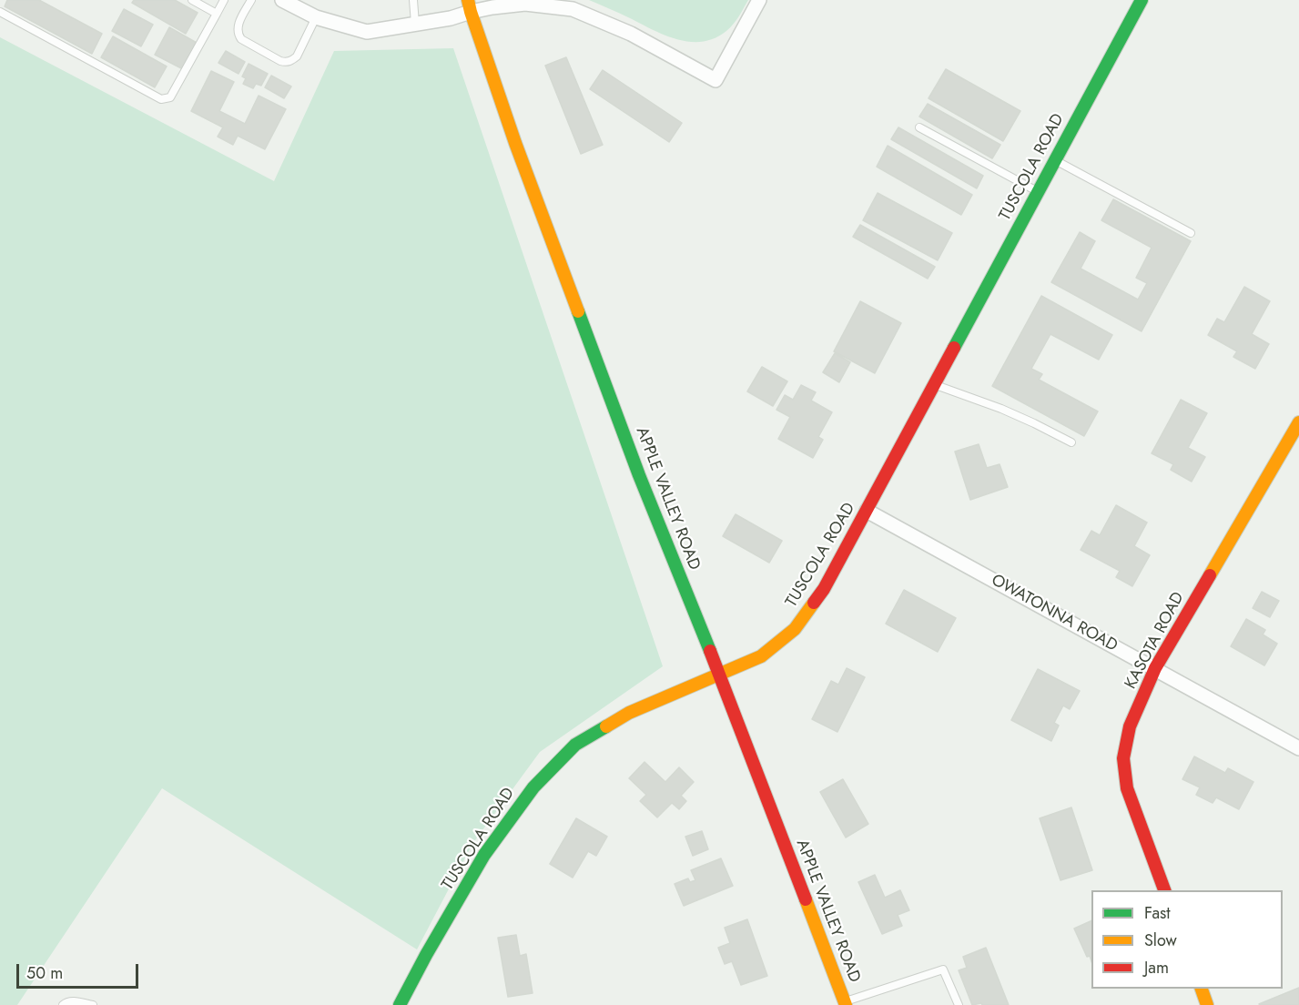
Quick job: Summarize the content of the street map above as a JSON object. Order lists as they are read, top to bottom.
{
  "streets": {
    "street": [
      "TUSCOLA ROAD",
      "APPLE VALLEY ROAD",
      "OWATONNA ROAD",
      "KASOTA ROAD"
    ]
  },
  "crossings": [
    ["TUSCOLA ROAD", "APPLE VALLEY ROAD"],
    ["TUSCOLA ROAD", "OWATONNA ROAD"],
    ["OWATONNA ROAD", "KASOTA ROAD"]
  ],
  "legend": ["Fast", "Slow", "Jam"],
  "scale_bar": "50 m"
}
